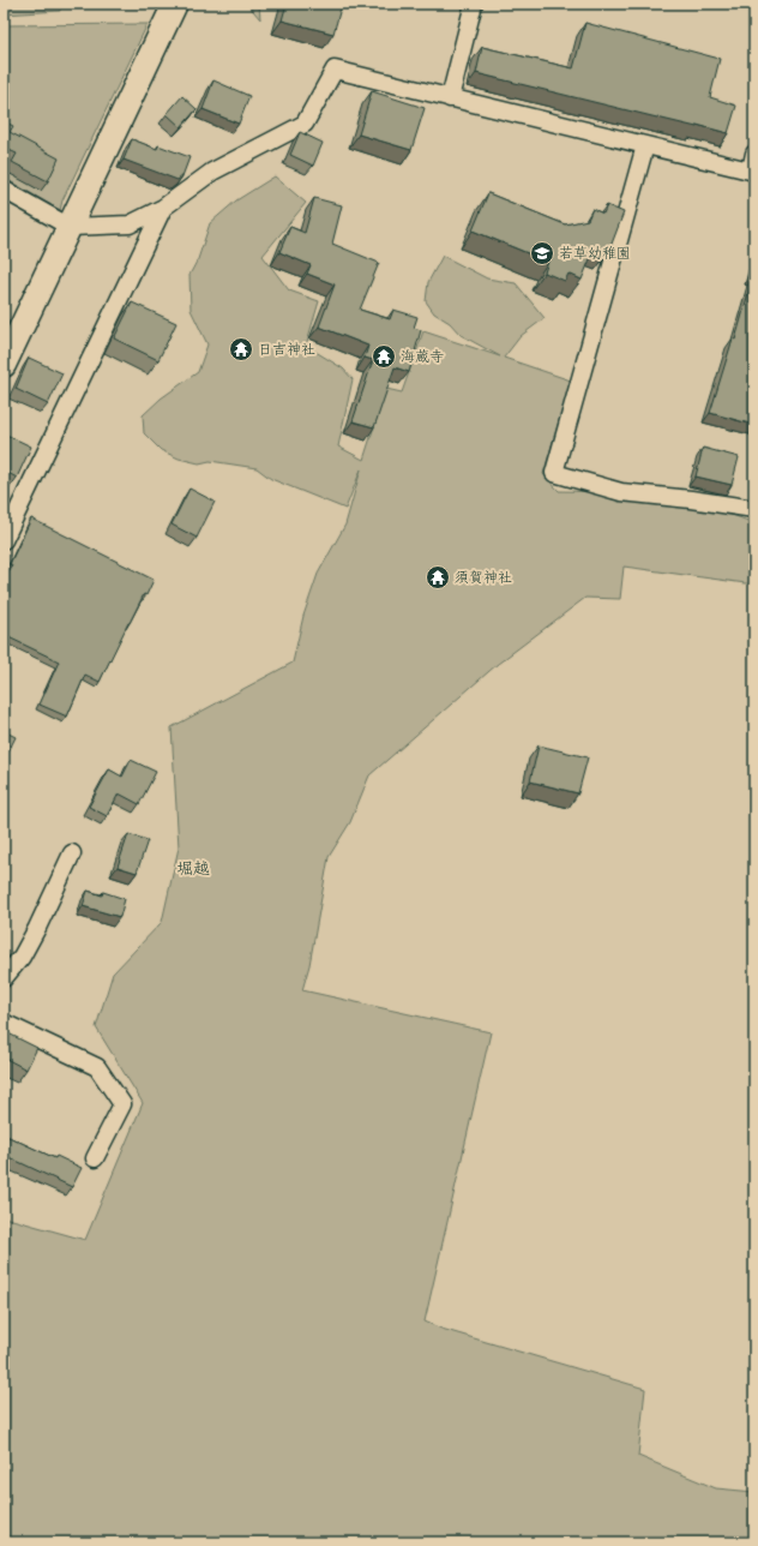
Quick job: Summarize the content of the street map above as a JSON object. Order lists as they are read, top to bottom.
{
  "districts": ["堀越"],
  "places": {
    "school or university": ["若草幼稚園"],
    "temple": ["日吉神社", "海蔵寺", "須賀神社"]
  }
}
